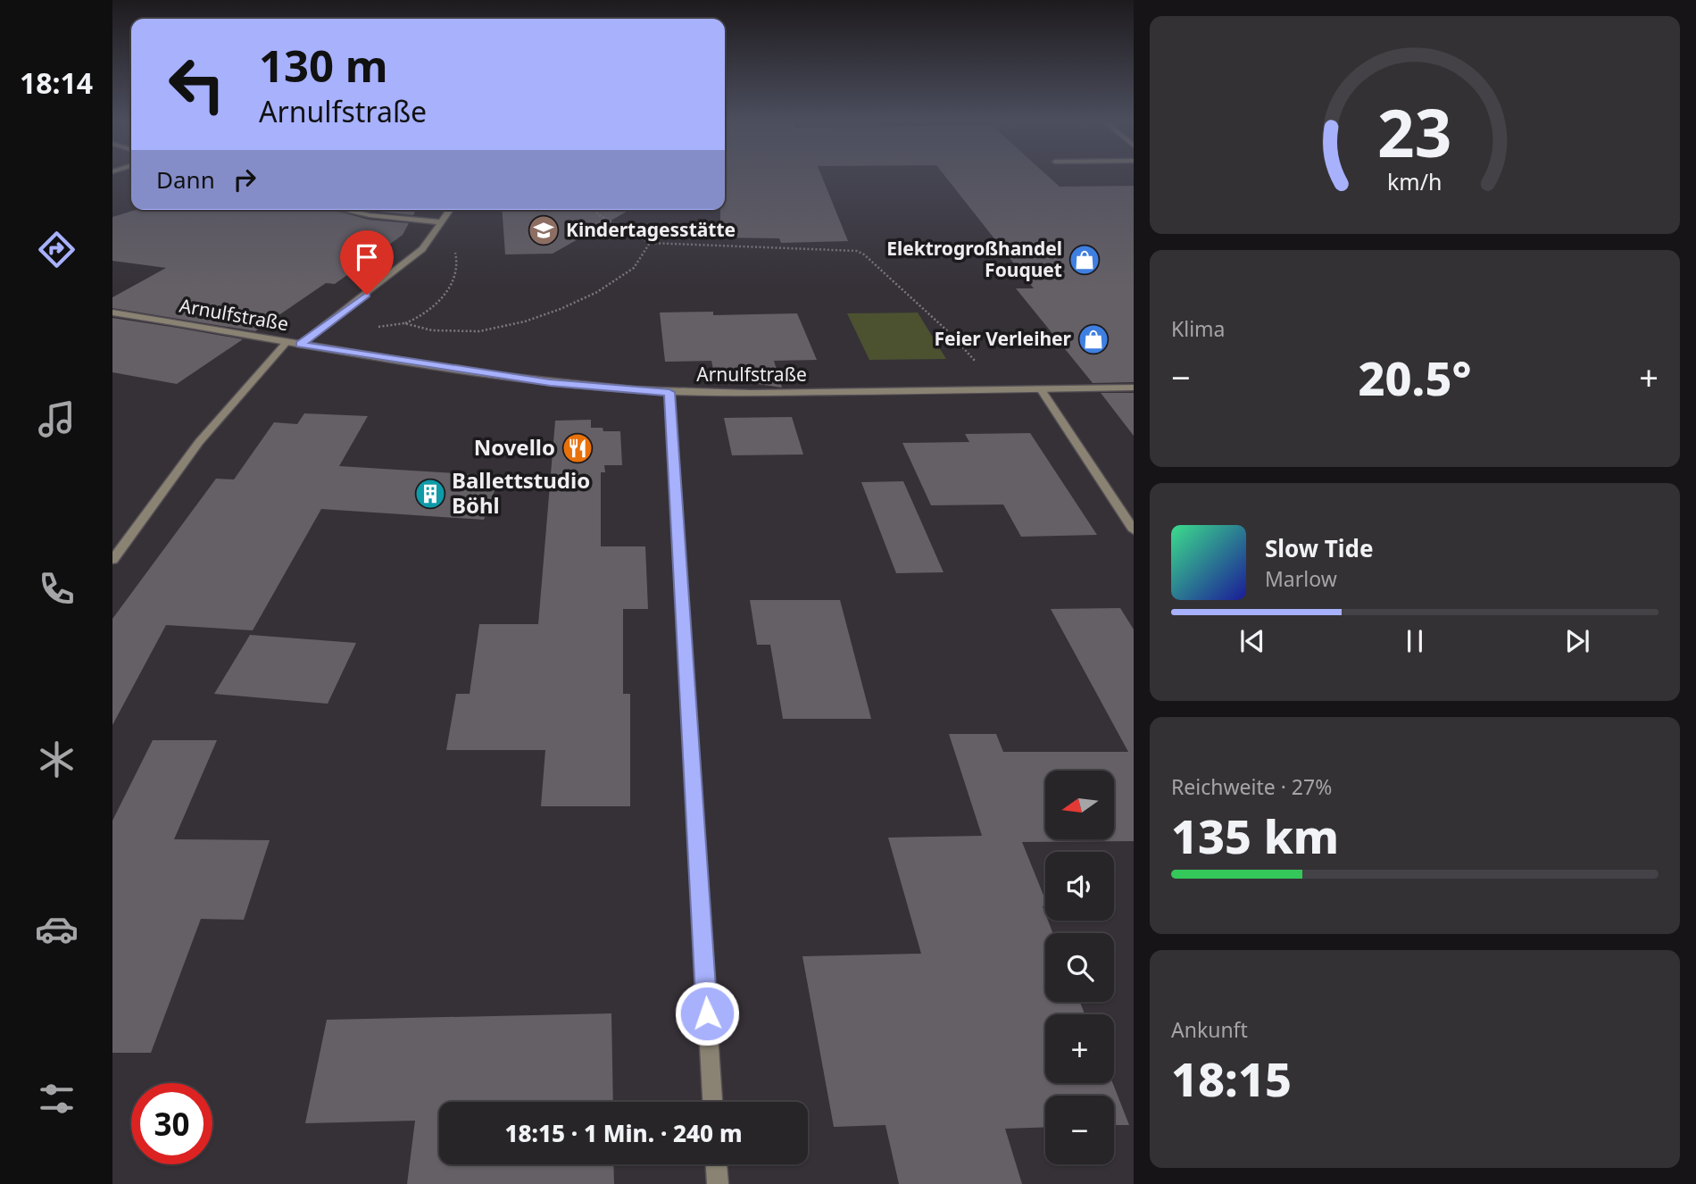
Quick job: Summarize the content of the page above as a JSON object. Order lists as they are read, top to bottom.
{
  "streets": {
    "street": ["Arnulfstraße"]
  },
  "places": {
    "school or university": ["Kindertagesstätte"],
    "shop": ["Elektrogroßhandel Fouquet", "Feier Verleiher"],
    "restaurant": ["Novello"],
    "building": ["Ballettstudio Böhl"]
  },
  "north": "left",
  "page": {
    "tabs": "18:14",
    "turn": ["130 m", "Arnulfstraße"],
    "then": "Dann",
    "tile": [
      "Klima",
      ["Reichweite · 27%", "135 km"],
      ["Ankunft", "18:15"]
    ],
    "heat": ["−", "20.5°", "+"],
    "song": ["Slow Tide", "Marlow"],
    "map_buttons": ["+", "−"],
    "limit": "30",
    "trip": "18:15 · 1 Min. · 240 m",
    "gauge": ["23", "km/h"]
  }
}
